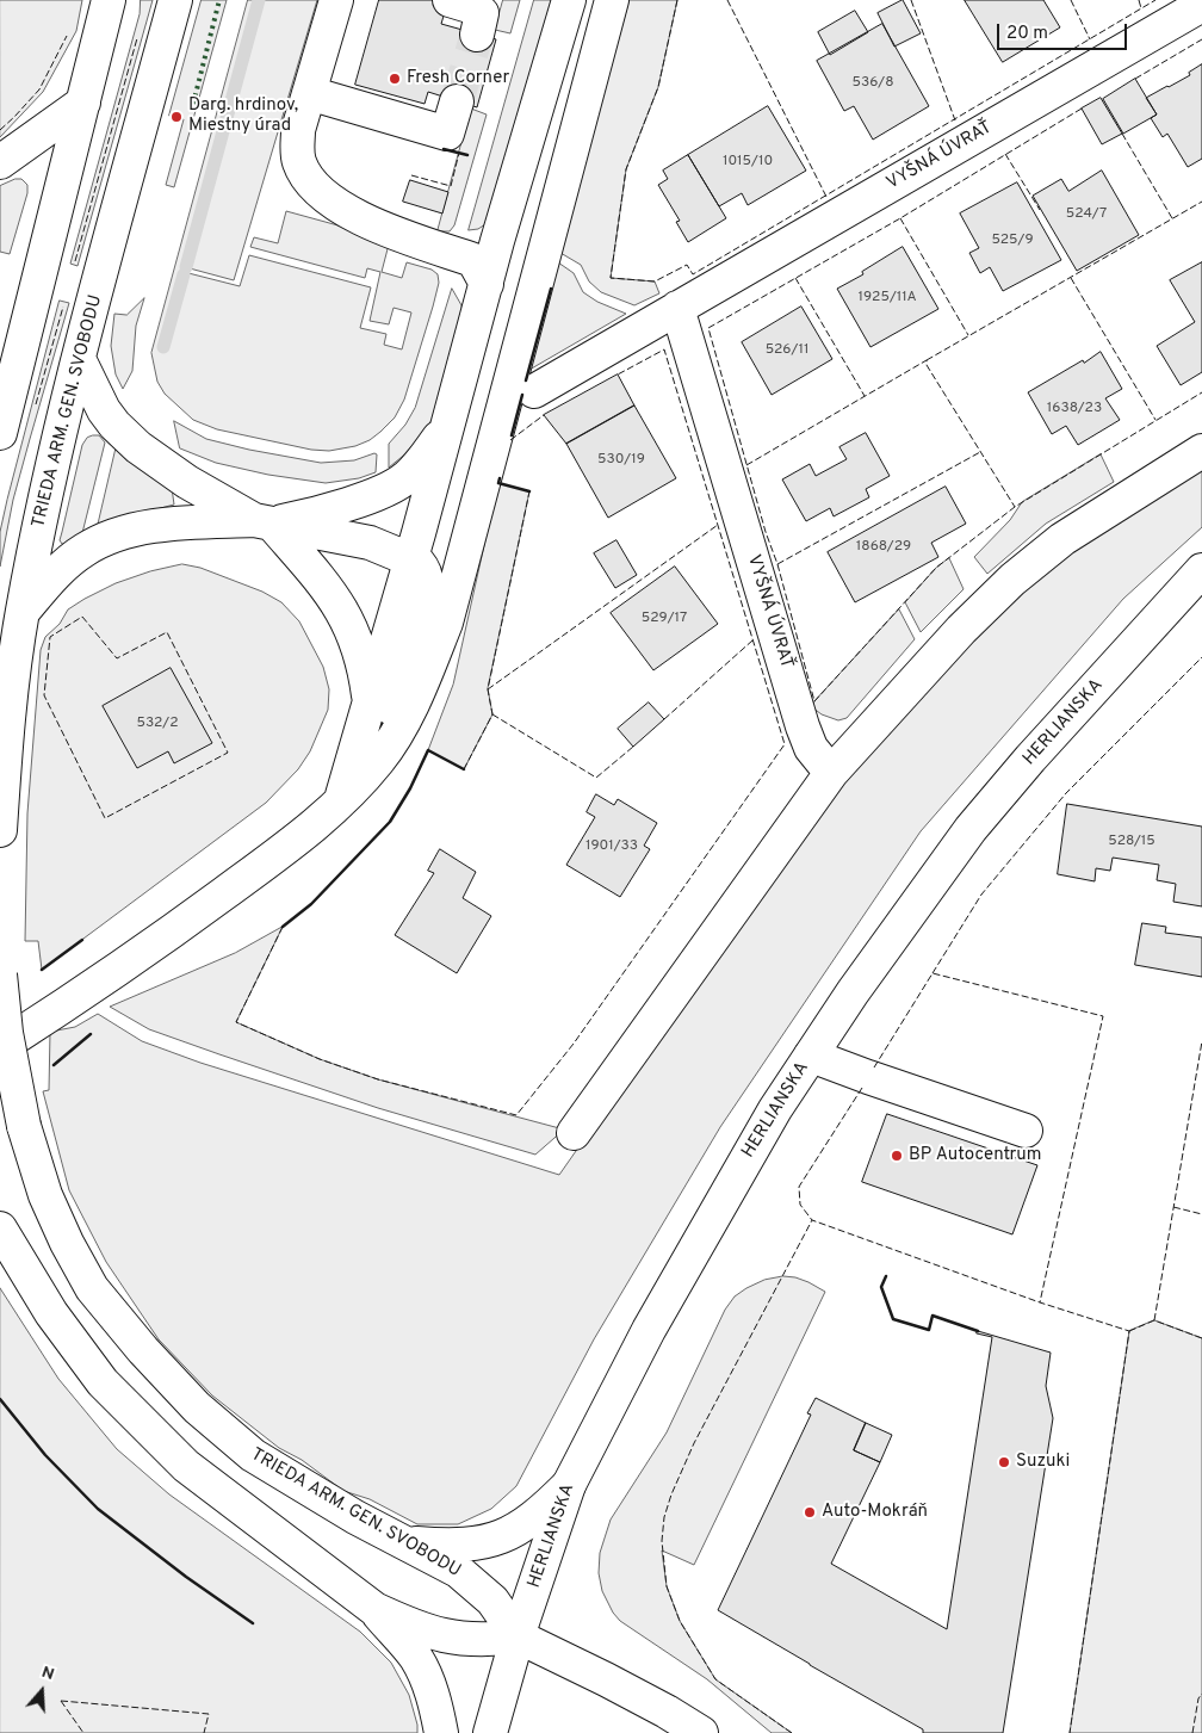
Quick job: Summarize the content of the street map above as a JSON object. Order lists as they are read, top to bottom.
{
  "streets": {
    "street": ["VYŠNÁ ÚVRAŤ", "TRIEDA ARM. GEN. SVOBODU", "HERLIANSKA"]
  },
  "crossings": [
    ["TRIEDA ARM. GEN. SVOBODU", "HERLIANSKA"]
  ],
  "places": [
    "Fresh Corner",
    "Darg. hrdinov, Miestny úrad",
    "BP Autocentrum",
    "Suzuki",
    "Auto-Mokráň"
  ],
  "house_numbers": [
    "536/8",
    "1015/10",
    "524/7",
    "525/9",
    "1925/11A",
    "526/11",
    "1638/23",
    "530/19",
    "1868/29",
    "529/17",
    "532/2",
    "528/15",
    "1901/33"
  ],
  "scale_bar": "20 m",
  "north": "top"
}
